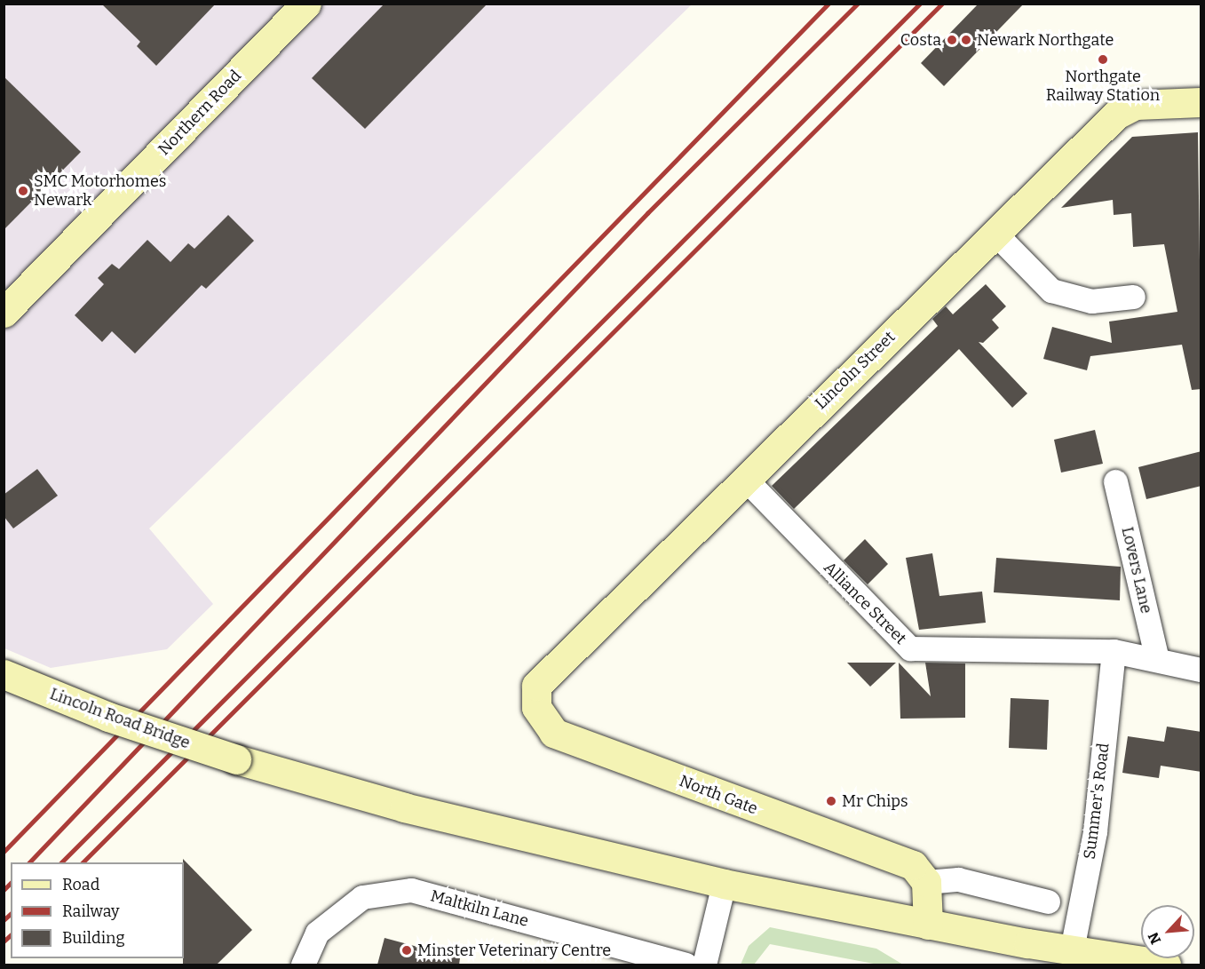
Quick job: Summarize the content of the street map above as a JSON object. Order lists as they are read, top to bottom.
{
  "streets": {
    "street": [
      "Northern Road",
      "Lincoln Street",
      "Lovers Lane",
      "Alliance Street",
      "Lincoln Road Bridge",
      "North Gate",
      "Summer's Road",
      "Maltkiln Lane"
    ]
  },
  "crossings": [
    ["Lincoln Street", "Alliance Street"],
    ["Lincoln Street", "North Gate"],
    ["Lovers Lane", "Alliance Street"],
    ["Alliance Street", "Summer's Road"]
  ],
  "places": [
    "Costa",
    "Newark Northgate",
    "Northgate Railway Station",
    "SMC Motorhomes Newark",
    "Mr Chips",
    "Minster Veterinary Centre"
  ],
  "legend": ["Road", "Railway", "Building"],
  "north": "bottom left"
}
